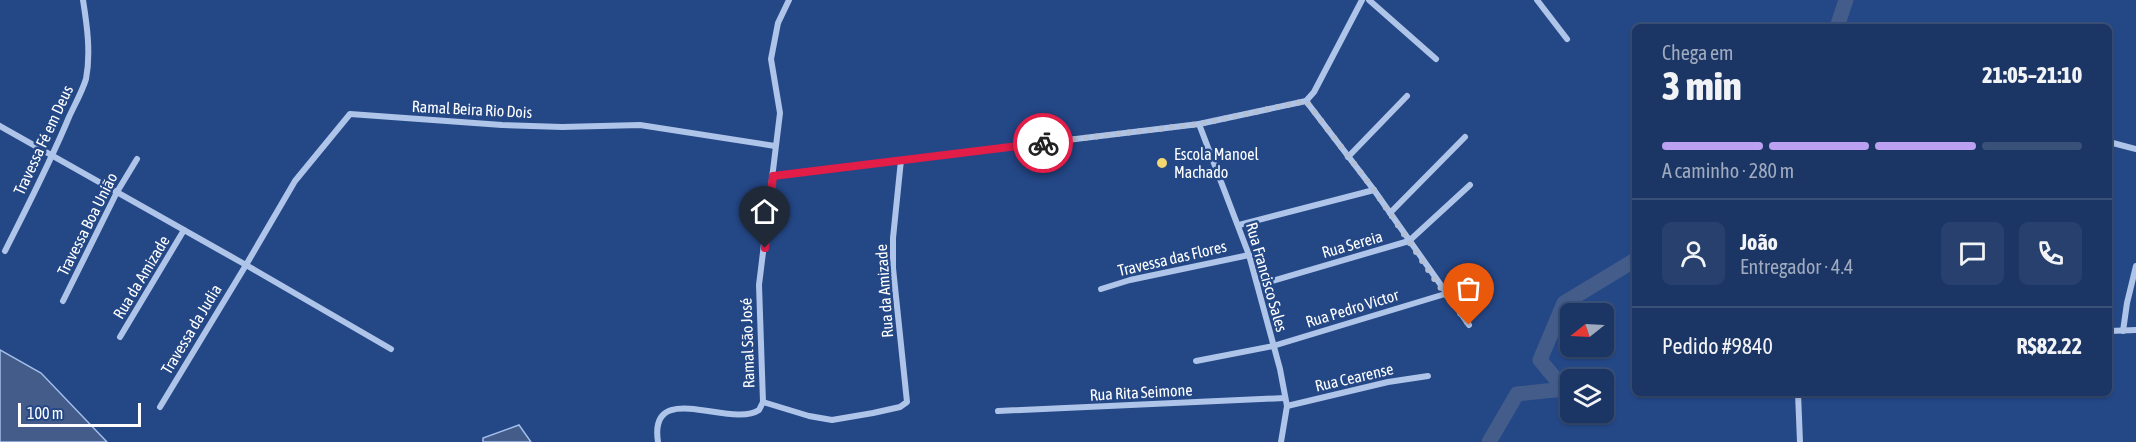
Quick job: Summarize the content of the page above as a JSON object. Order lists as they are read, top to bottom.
{
  "streets": {
    "street": [
      "Ramal Beira Rio Dois",
      "Travessa Fé em Deus",
      "Travessa Boa União",
      "Rua Sereia",
      "Travessa das Flores",
      "Rua da Amizade",
      "Rua Francisco Sales",
      "Rua Pedro Victor",
      "Travessa da Judia",
      "Ramal São José",
      "Rua Cearense",
      "Rua Rita Seimone"
    ]
  },
  "crossings": [
    ["Ramal Beira Rio Dois", "Travessa da Judia"],
    ["Ramal Beira Rio Dois", "Ramal São José"],
    ["Rua Sereia", "Rua Francisco Sales"],
    ["Travessa das Flores", "Rua Francisco Sales"],
    ["Rua da Amizade", "Ramal São José"],
    ["Rua Francisco Sales", "Rua Pedro Victor"],
    ["Rua Francisco Sales", "Rua Cearense"],
    ["Rua Francisco Sales", "Rua Rita Seimone"]
  ],
  "places": ["Escola Manoel Machado"],
  "scale_bar": "100 m",
  "north": "left",
  "page": {
    "heading": ["3 min", "Chega em", "21:05–21:10"],
    "panel": [
      "João",
      "Entregador · 4.4",
      "Pedido #9840",
      "R$82.22"
    ],
    "bar": "A caminho · 280 m",
    "scale": "100 m"
  }
}
